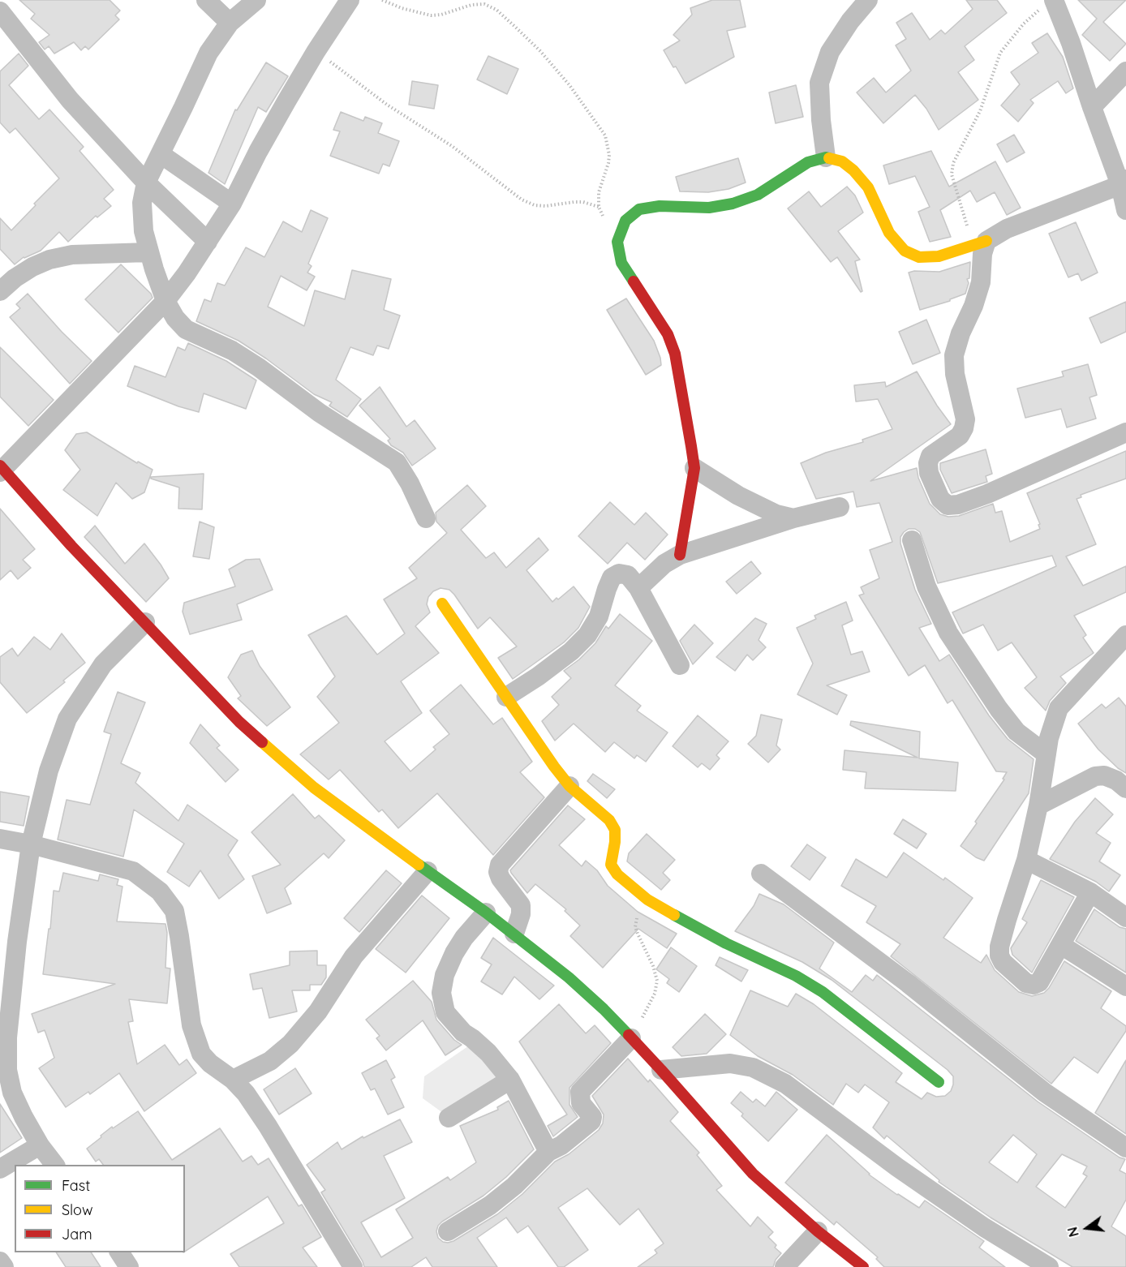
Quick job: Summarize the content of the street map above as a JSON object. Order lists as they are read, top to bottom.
{
  "legend": ["Fast", "Slow", "Jam"],
  "north": "left"
}
